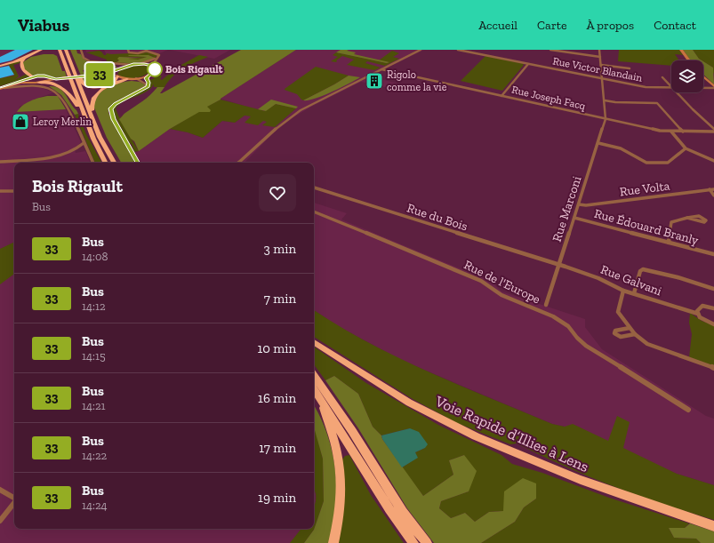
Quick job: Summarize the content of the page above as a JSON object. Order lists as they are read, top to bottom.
{
  "streets": {
    "highway": ["Voie Rapide d’Illies à Lens"],
    "street": [
      "Rue Victor Blandain",
      "Rue Joseph Facq",
      "Rue Volta",
      "Rue Marconi",
      "Rue du Bois",
      "Rue Édouard Branly",
      "Rue Galvani",
      "Rue de l'Europe"
    ]
  },
  "crossings": [
    ["Rue Victor Blandain", "Rue Marconi"],
    ["Rue Joseph Facq", "Rue Marconi"],
    ["Rue Volta", "Rue Marconi"],
    ["Rue Marconi", "Rue du Bois"],
    ["Rue Marconi", "Rue Édouard Branly"],
    ["Rue Marconi", "Rue Galvani"],
    ["Rue du Bois", "Rue Galvani"]
  ],
  "places": {
    "other": ["Bois Rigault"],
    "building": ["Rigolo comme la vie"],
    "shop": ["Leroy Merlin"]
  },
  "lines": ["bus line 33"],
  "page": {
    "header": "Viabus",
    "nav": [
      "Accueil",
      "Carte",
      "À propos",
      "Contact"
    ],
    "on_map": "33",
    "heading": ["Bois Rigault", "Bus"],
    "list": [
      {
        "mark": "33",
        "name": "Bus",
        "note": "14:08",
        "value": "3 min"
      },
      {
        "mark": "33",
        "name": "Bus",
        "note": "14:12",
        "value": "7 min"
      },
      {
        "mark": "33",
        "name": "Bus",
        "note": "14:15",
        "value": "10 min"
      },
      {
        "mark": "33",
        "name": "Bus",
        "note": "14:21",
        "value": "16 min"
      },
      {
        "mark": "33",
        "name": "Bus",
        "note": "14:22",
        "value": "17 min"
      },
      {
        "mark": "33",
        "name": "Bus",
        "note": "14:24",
        "value": "19 min"
      }
    ]
  }
}
